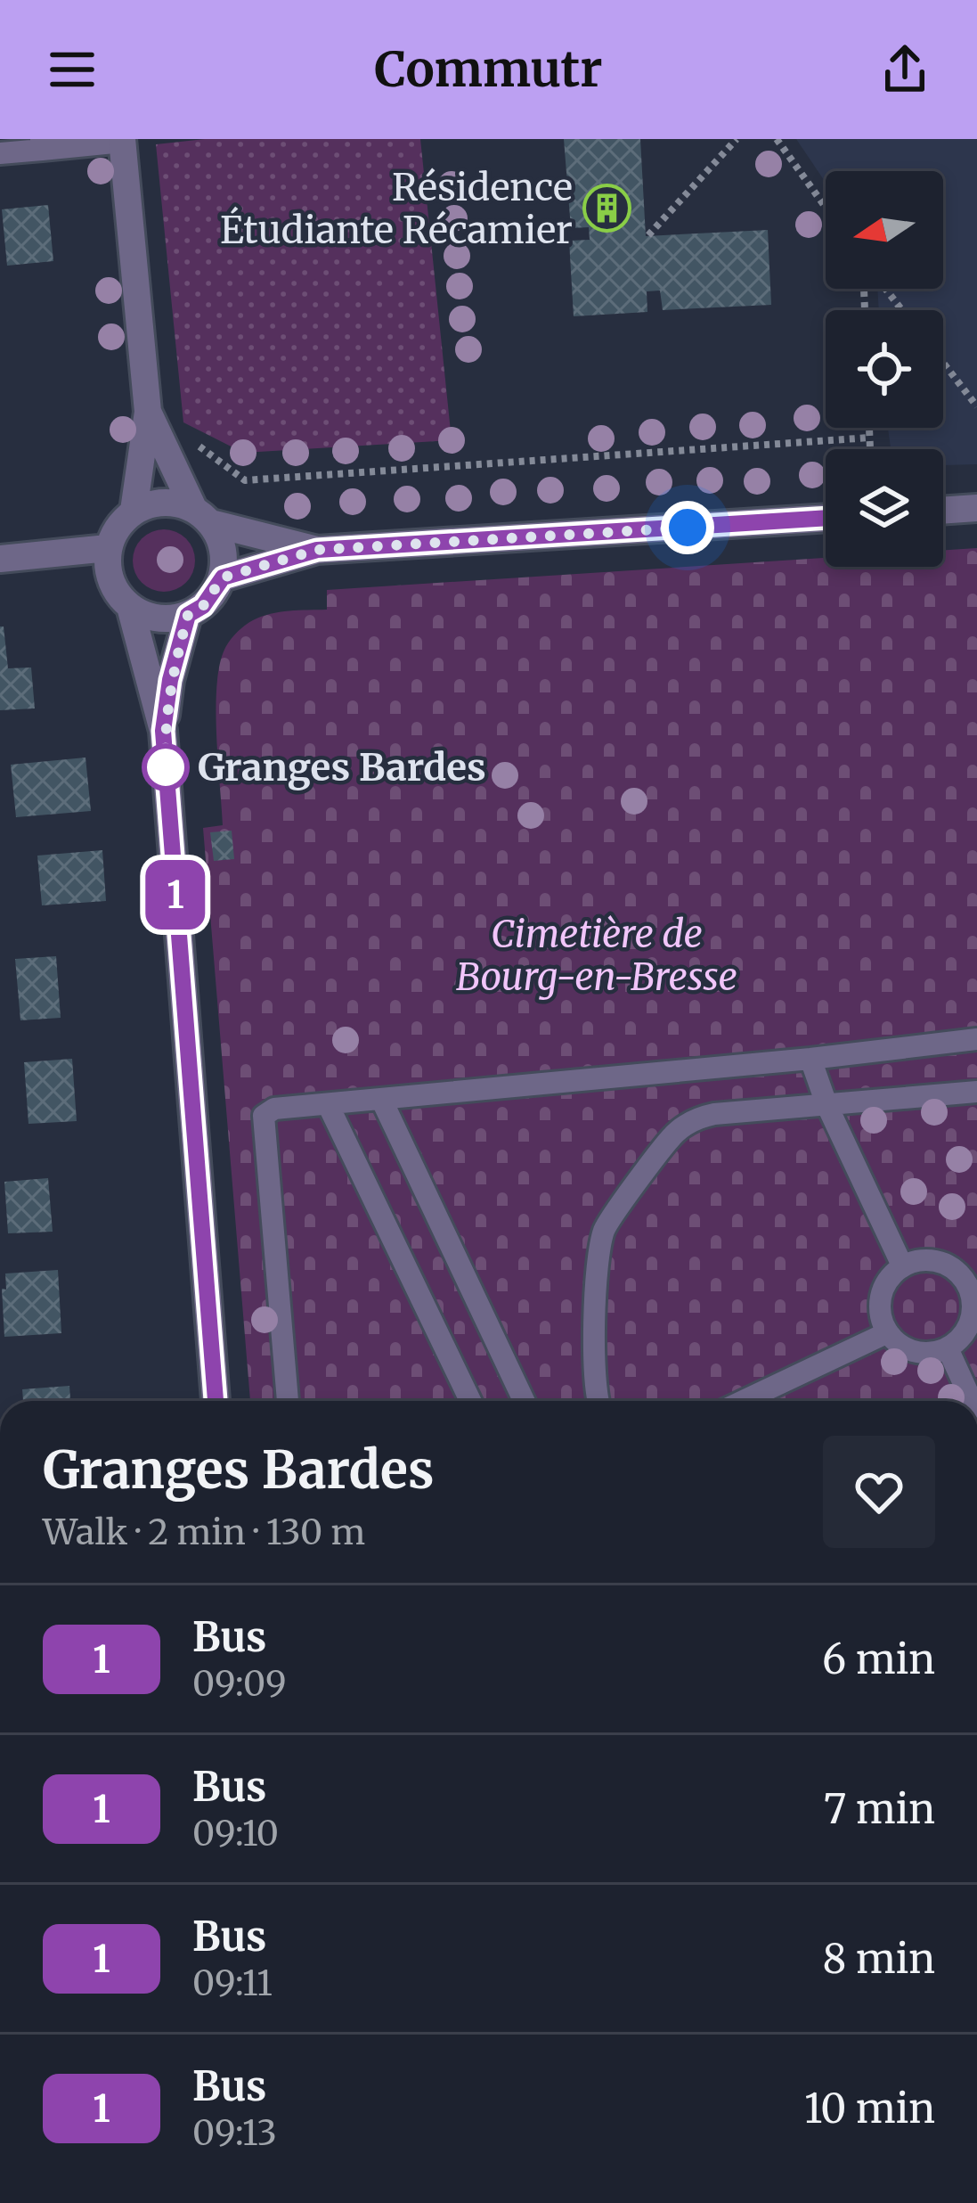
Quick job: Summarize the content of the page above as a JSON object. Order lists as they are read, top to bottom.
{
  "parks": ["Cimetière de Bourg-en-Bresse"],
  "places": {
    "building": ["Résidence Étudiante Récamier"],
    "other": ["Granges Bardes"]
  },
  "lines": ["bus line 1"],
  "north": "left",
  "page": {
    "header": "Commutr",
    "on_map": "1",
    "heading": ["Granges Bardes", "Walk · 2 min · 130 m"],
    "list": [
      {
        "mark": "1",
        "name": "Bus",
        "note": "09:09",
        "value": "6 min"
      },
      {
        "mark": "1",
        "name": "Bus",
        "note": "09:10",
        "value": "7 min"
      },
      {
        "mark": "1",
        "name": "Bus",
        "note": "09:11",
        "value": "8 min"
      },
      {
        "mark": "1",
        "name": "Bus",
        "note": "09:13",
        "value": "10 min"
      }
    ]
  }
}
